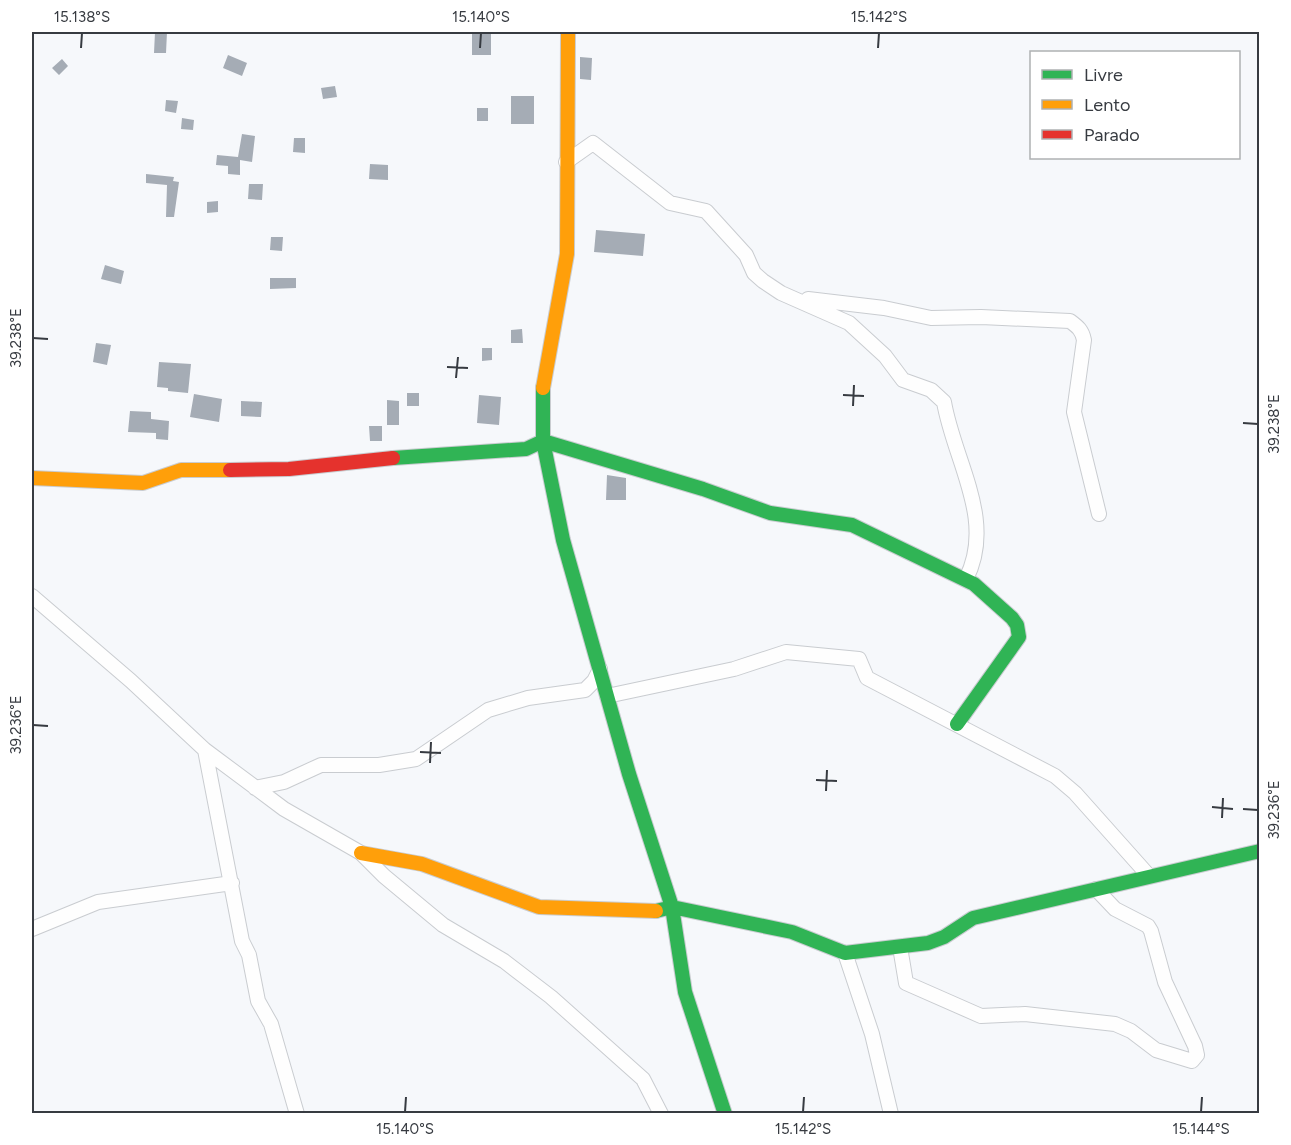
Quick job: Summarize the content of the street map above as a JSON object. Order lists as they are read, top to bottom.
{
  "legend": ["Livre", "Lento", "Parado"],
  "coordinates": [
    "15.138°S",
    "15.140°S",
    "15.142°S",
    "39.238°E",
    "39.236°E",
    "15.144°S"
  ]
}
